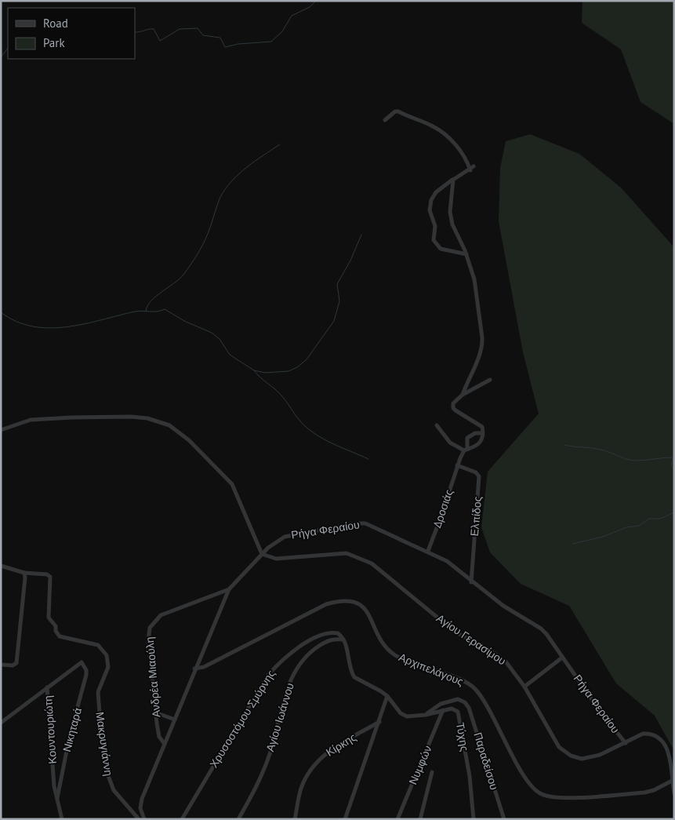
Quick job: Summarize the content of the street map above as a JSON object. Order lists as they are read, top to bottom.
{
  "streets": {
    "street": [
      "Δροσιάς",
      "Ελπίδος",
      "Ρήγα Φεραίου",
      "Αγίου Γερασίμου",
      "Αρχιπελάγους",
      "Ανδρέα Μιαούλη",
      "Αγίου Ιωάννου",
      "Χρυσοστόμου Σμύρνης",
      "Κουντουριώτη",
      "Νικηταρά",
      "Τύχης",
      "Μακρυγιάννη",
      "Κίρκης",
      "Παραδείσου",
      "Νυμφών"
    ]
  },
  "crossings": [
    ["Δροσιάς", "Ελπίδος"],
    ["Δροσιάς", "Ρήγα Φεραίου"],
    ["Ελπίδος", "Ρήγα Φεραίου"],
    ["Ρήγα Φεραίου", "Αγίου Γερασίμου"],
    ["Ρήγα Φεραίου", "Αρχιπελάγους"],
    ["Ρήγα Φεραίου", "Ανδρέα Μιαούλη"],
    ["Αγίου Γερασίμου", "Αρχιπελάγους"],
    ["Αγίου Ιωάννου", "Χρυσοστόμου Σμύρνης"],
    ["Κουντουριώτη", "Νικηταρά"],
    ["Τύχης", "Νυμφών"]
  ],
  "legend": ["Road", "Park"]
}
